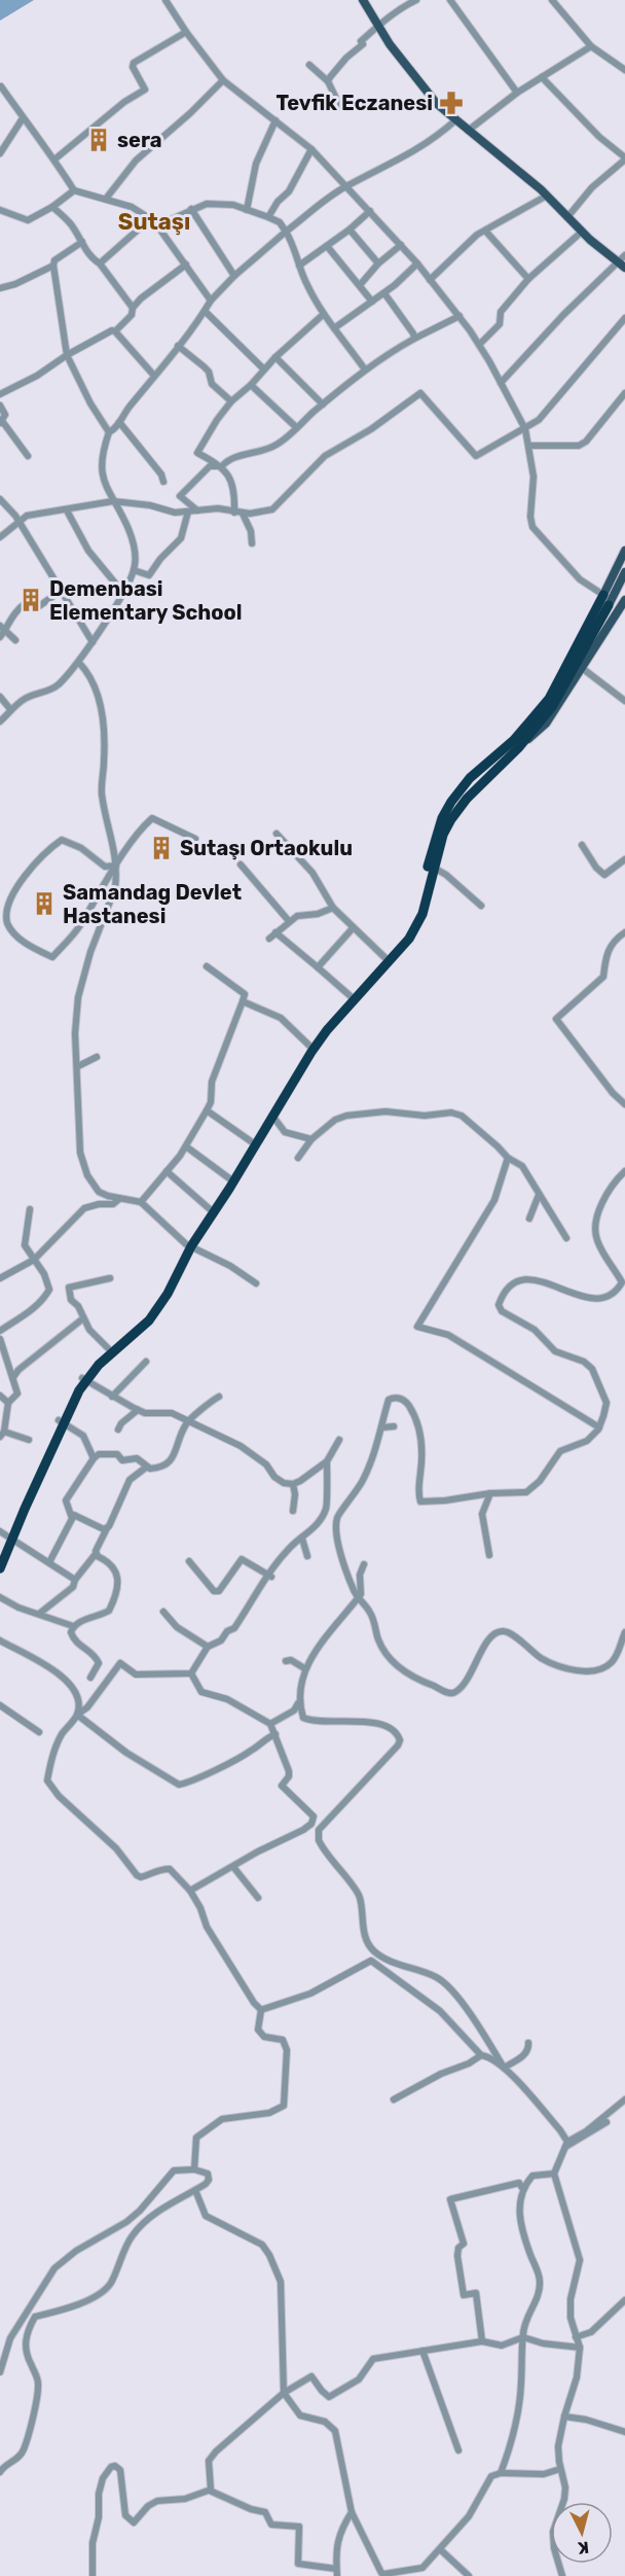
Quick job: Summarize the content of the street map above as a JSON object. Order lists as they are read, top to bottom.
{
  "districts": ["Sutaşı"],
  "places": {
    "pharmacy": ["Tevfik Eczanesi"],
    "building": [
      "sera",
      "Demenbasi Elementary School",
      "Sutaşı Ortaokulu",
      "Samandag Devlet Hastanesi"
    ]
  },
  "north": "bottom"
}
